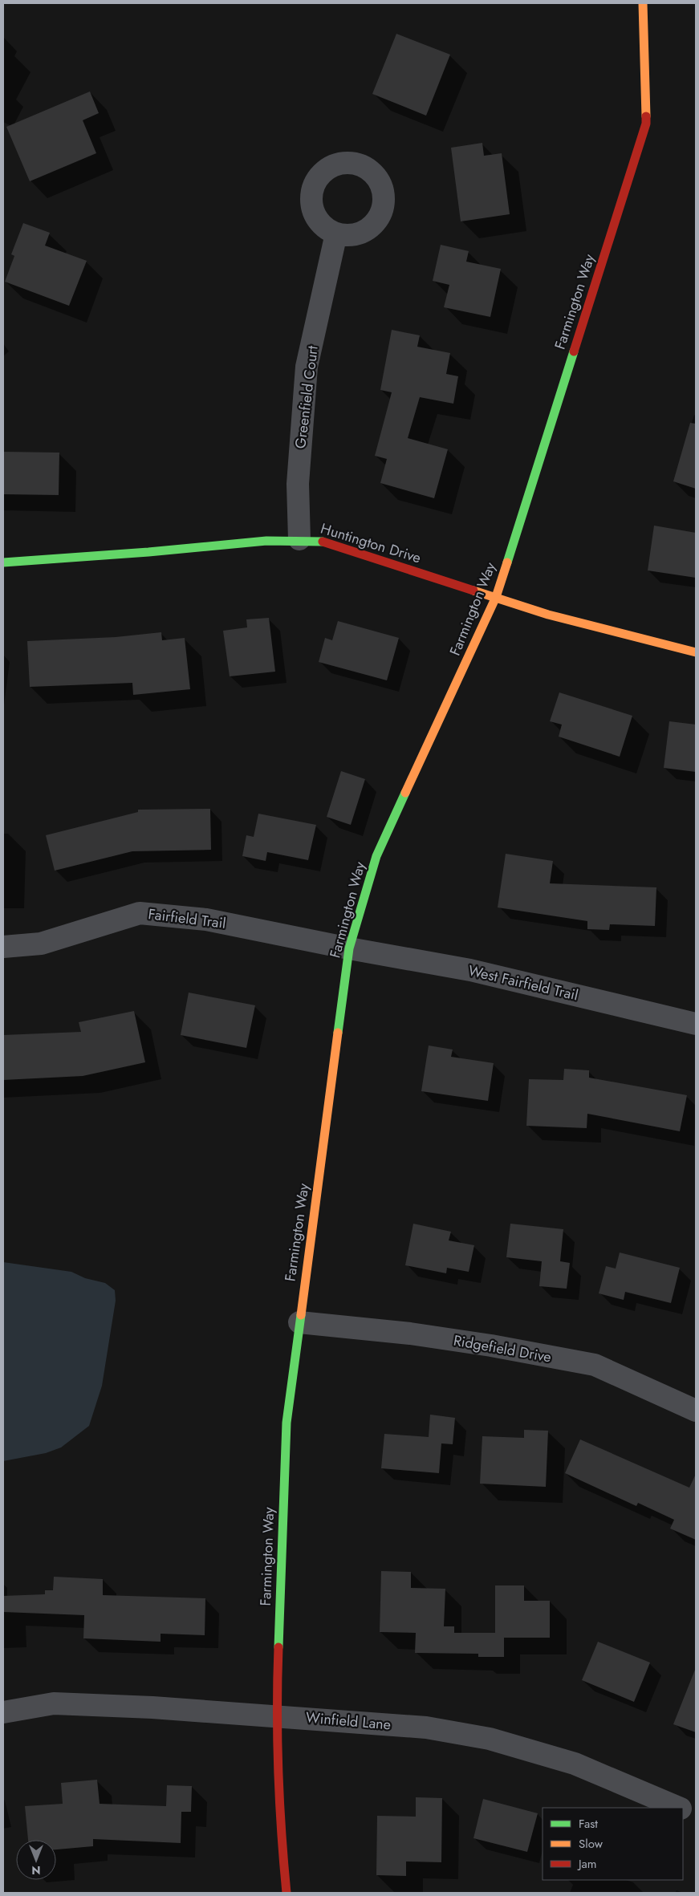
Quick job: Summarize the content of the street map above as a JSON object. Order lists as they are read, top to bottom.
{
  "streets": {
    "street": [
      "Farmington Way",
      "Greenfield Court",
      "Huntington Drive",
      "Fairfield Trail",
      "West Fairfield Trail",
      "Ridgefield Drive",
      "Winfield Lane"
    ]
  },
  "crossings": [
    ["Farmington Way", "Huntington Drive"],
    ["Farmington Way", "Fairfield Trail"],
    ["Farmington Way", "West Fairfield Trail"],
    ["Farmington Way", "Ridgefield Drive"],
    ["Farmington Way", "Winfield Lane"],
    ["Greenfield Court", "Huntington Drive"],
    ["Fairfield Trail", "West Fairfield Trail"]
  ],
  "legend": ["Fast", "Slow", "Jam"],
  "north": "bottom"
}
